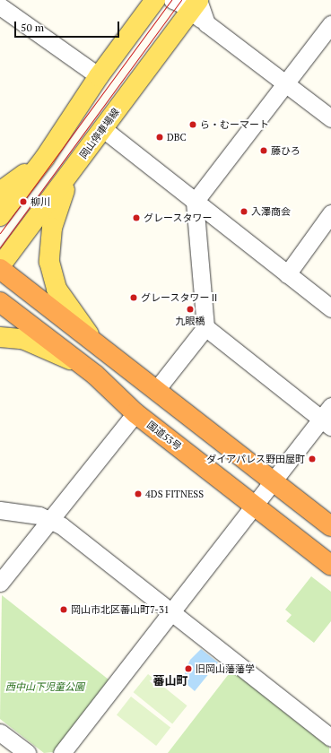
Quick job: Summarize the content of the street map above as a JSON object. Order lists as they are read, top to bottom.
{
  "streets": {
    "highway": ["国道53号"],
    "main road": ["岡山停車場線"]
  },
  "districts": ["蕃山町"],
  "parks": ["西中山下児童公園"],
  "places": [
    "ら・むーマート",
    "DBC",
    "藤ひろ",
    "柳川",
    "入澤商会",
    "グレースタワー",
    "グレースタワーⅡ",
    "九眼橋",
    "ダイアパレス野田屋町",
    "4DS FITNESS",
    "岡山市北区蕃山町7-31",
    "旧岡山藩藩学"
  ],
  "scale_bar": "50 m"
}
